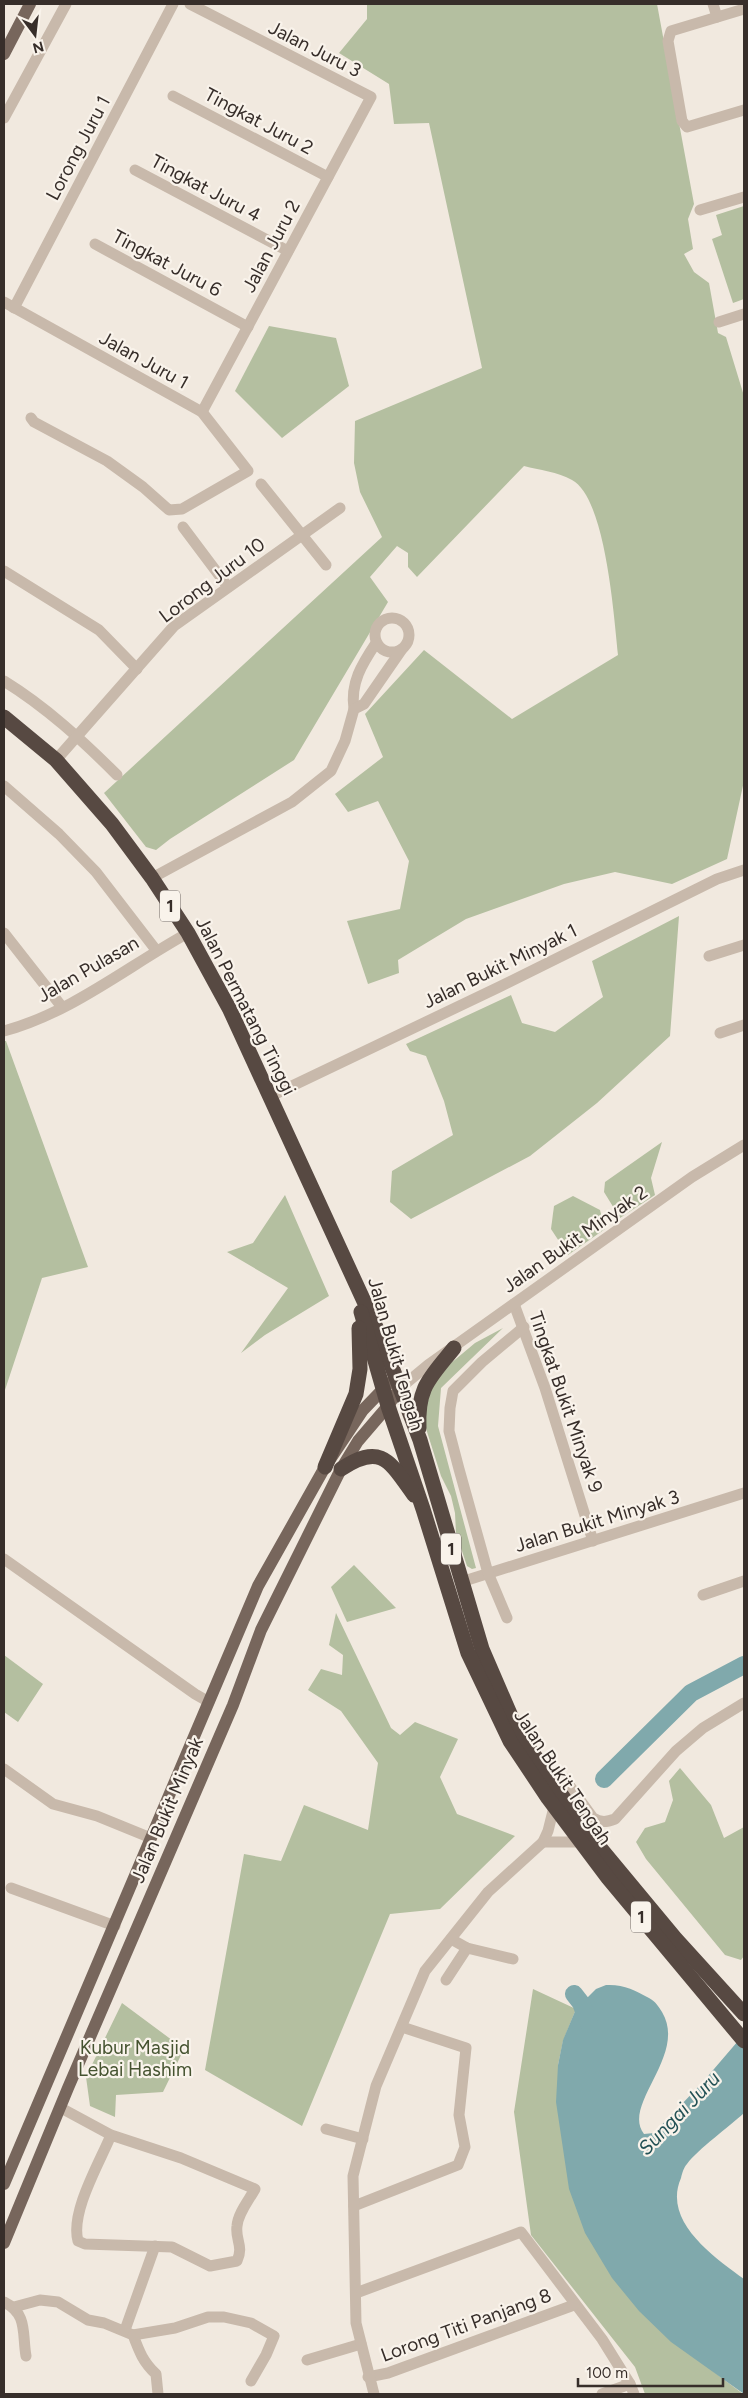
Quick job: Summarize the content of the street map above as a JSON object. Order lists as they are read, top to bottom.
{
  "streets": {
    "highway": ["1", "Jalan Permatang Tinggi", "Jalan Bukit Tengah"],
    "main road": ["Jalan Bukit Minyak"],
    "street": [
      "Jalan Juru 3",
      "Tingkat Juru 2",
      "Lorong Juru 1",
      "Tingkat Juru 4",
      "Jalan Juru 2",
      "Tingkat Juru 6",
      "Jalan Juru 1",
      "Lorong Juru 10",
      "Jalan Bukit Minyak 1",
      "Jalan Pulasan",
      "Jalan Bukit Minyak 2",
      "Tingkat Bukit Minyak 9",
      "Jalan Bukit Minyak 3",
      "Lorong Titi Panjang 8"
    ]
  },
  "crossings": [
    ["Jalan Juru 3", "Jalan Juru 2"],
    ["Tingkat Juru 2", "Jalan Juru 2"],
    ["Lorong Juru 1", "Jalan Juru 1"],
    ["Tingkat Juru 4", "Jalan Juru 2"],
    ["Jalan Juru 2", "Tingkat Juru 6"],
    ["Jalan Juru 2", "Jalan Juru 1"],
    ["Lorong Juru 10", "Jalan Permatang Tinggi"],
    ["Jalan Bukit Minyak 1", "Jalan Permatang Tinggi"],
    ["Jalan Pulasan", "Jalan Permatang Tinggi"],
    ["Jalan Permatang Tinggi", "Jalan Bukit Tengah"],
    ["Jalan Bukit Minyak 2", "Jalan Bukit Tengah"],
    ["Jalan Bukit Minyak 2", "Tingkat Bukit Minyak 9"],
    ["Jalan Bukit Minyak 2", "Jalan Bukit Minyak"],
    ["Jalan Bukit Tengah", "Jalan Bukit Minyak 3"],
    ["Jalan Bukit Tengah", "Jalan Bukit Minyak"],
    ["Tingkat Bukit Minyak 9", "Jalan Bukit Minyak 3"]
  ],
  "water": ["Sungai Juru"],
  "parks": ["Kubur Masjid Lebai Hashim"],
  "scale_bar": "100 m",
  "north": "bottom"
}
